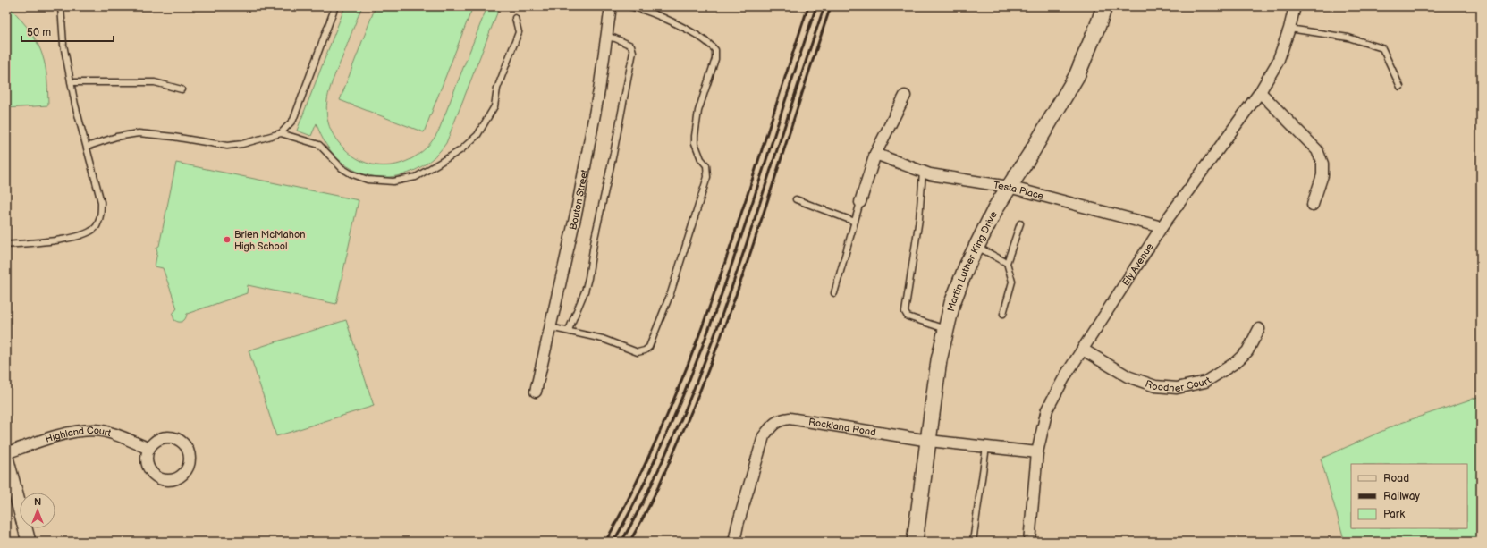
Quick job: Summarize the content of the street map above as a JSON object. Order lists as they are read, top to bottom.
{
  "streets": {
    "main road": ["Martin Luther King Drive"],
    "street": [
      "Testa Place",
      "Bouton Street",
      "Ely Avenue",
      "Roodner Court",
      "Rockland Road",
      "Highland Court"
    ]
  },
  "crossings": [
    ["Testa Place", "Martin Luther King Drive"],
    ["Testa Place", "Ely Avenue"],
    ["Martin Luther King Drive", "Rockland Road"],
    ["Ely Avenue", "Roodner Court"],
    ["Ely Avenue", "Rockland Road"]
  ],
  "places": ["Brien McMahon High School"],
  "legend": ["Road", "Railway", "Park"],
  "scale_bar": "50 m",
  "north": "top"
}
